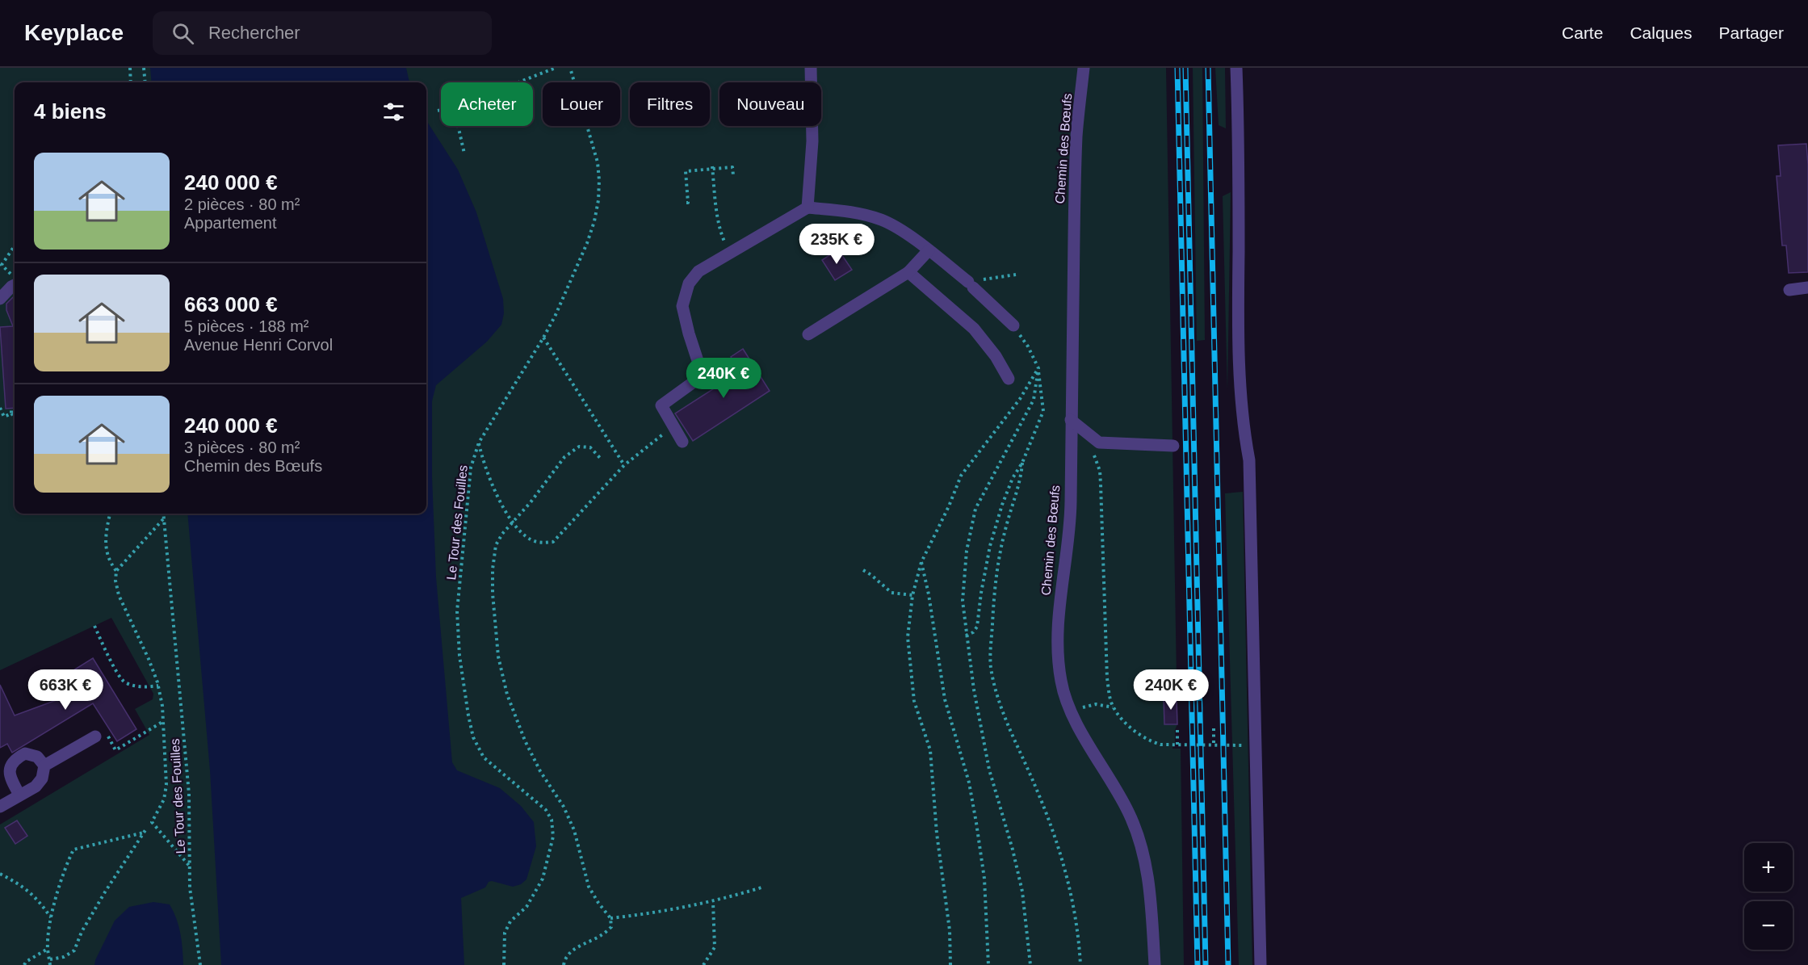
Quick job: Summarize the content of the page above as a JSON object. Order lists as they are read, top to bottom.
{
  "streets": {
    "street": ["Chemin des Bœufs"],
    "path": ["Le Tour des Fouilles"]
  },
  "page": {
    "header": "Keyplace",
    "search": "Rechercher",
    "nav": ["Carte", "Calques", "Partager"],
    "chip": [
      "Acheter",
      "Louer",
      "Filtres",
      "Nouveau"
    ],
    "heading": "4 biens",
    "list": [
      {
        "name": "240 000 €",
        "note": "2 pièces · 80 m² · Appartement"
      },
      {
        "name": "663 000 €",
        "note": "5 pièces · 188 m² · Avenue Henri Corvol"
      },
      {
        "name": "240 000 €",
        "note": "3 pièces · 80 m² · Chemin des Bœufs"
      }
    ],
    "price": [
      "235K €",
      "240K €",
      "663K €",
      "240K €"
    ],
    "map_buttons": ["+", "−"]
  }
}
